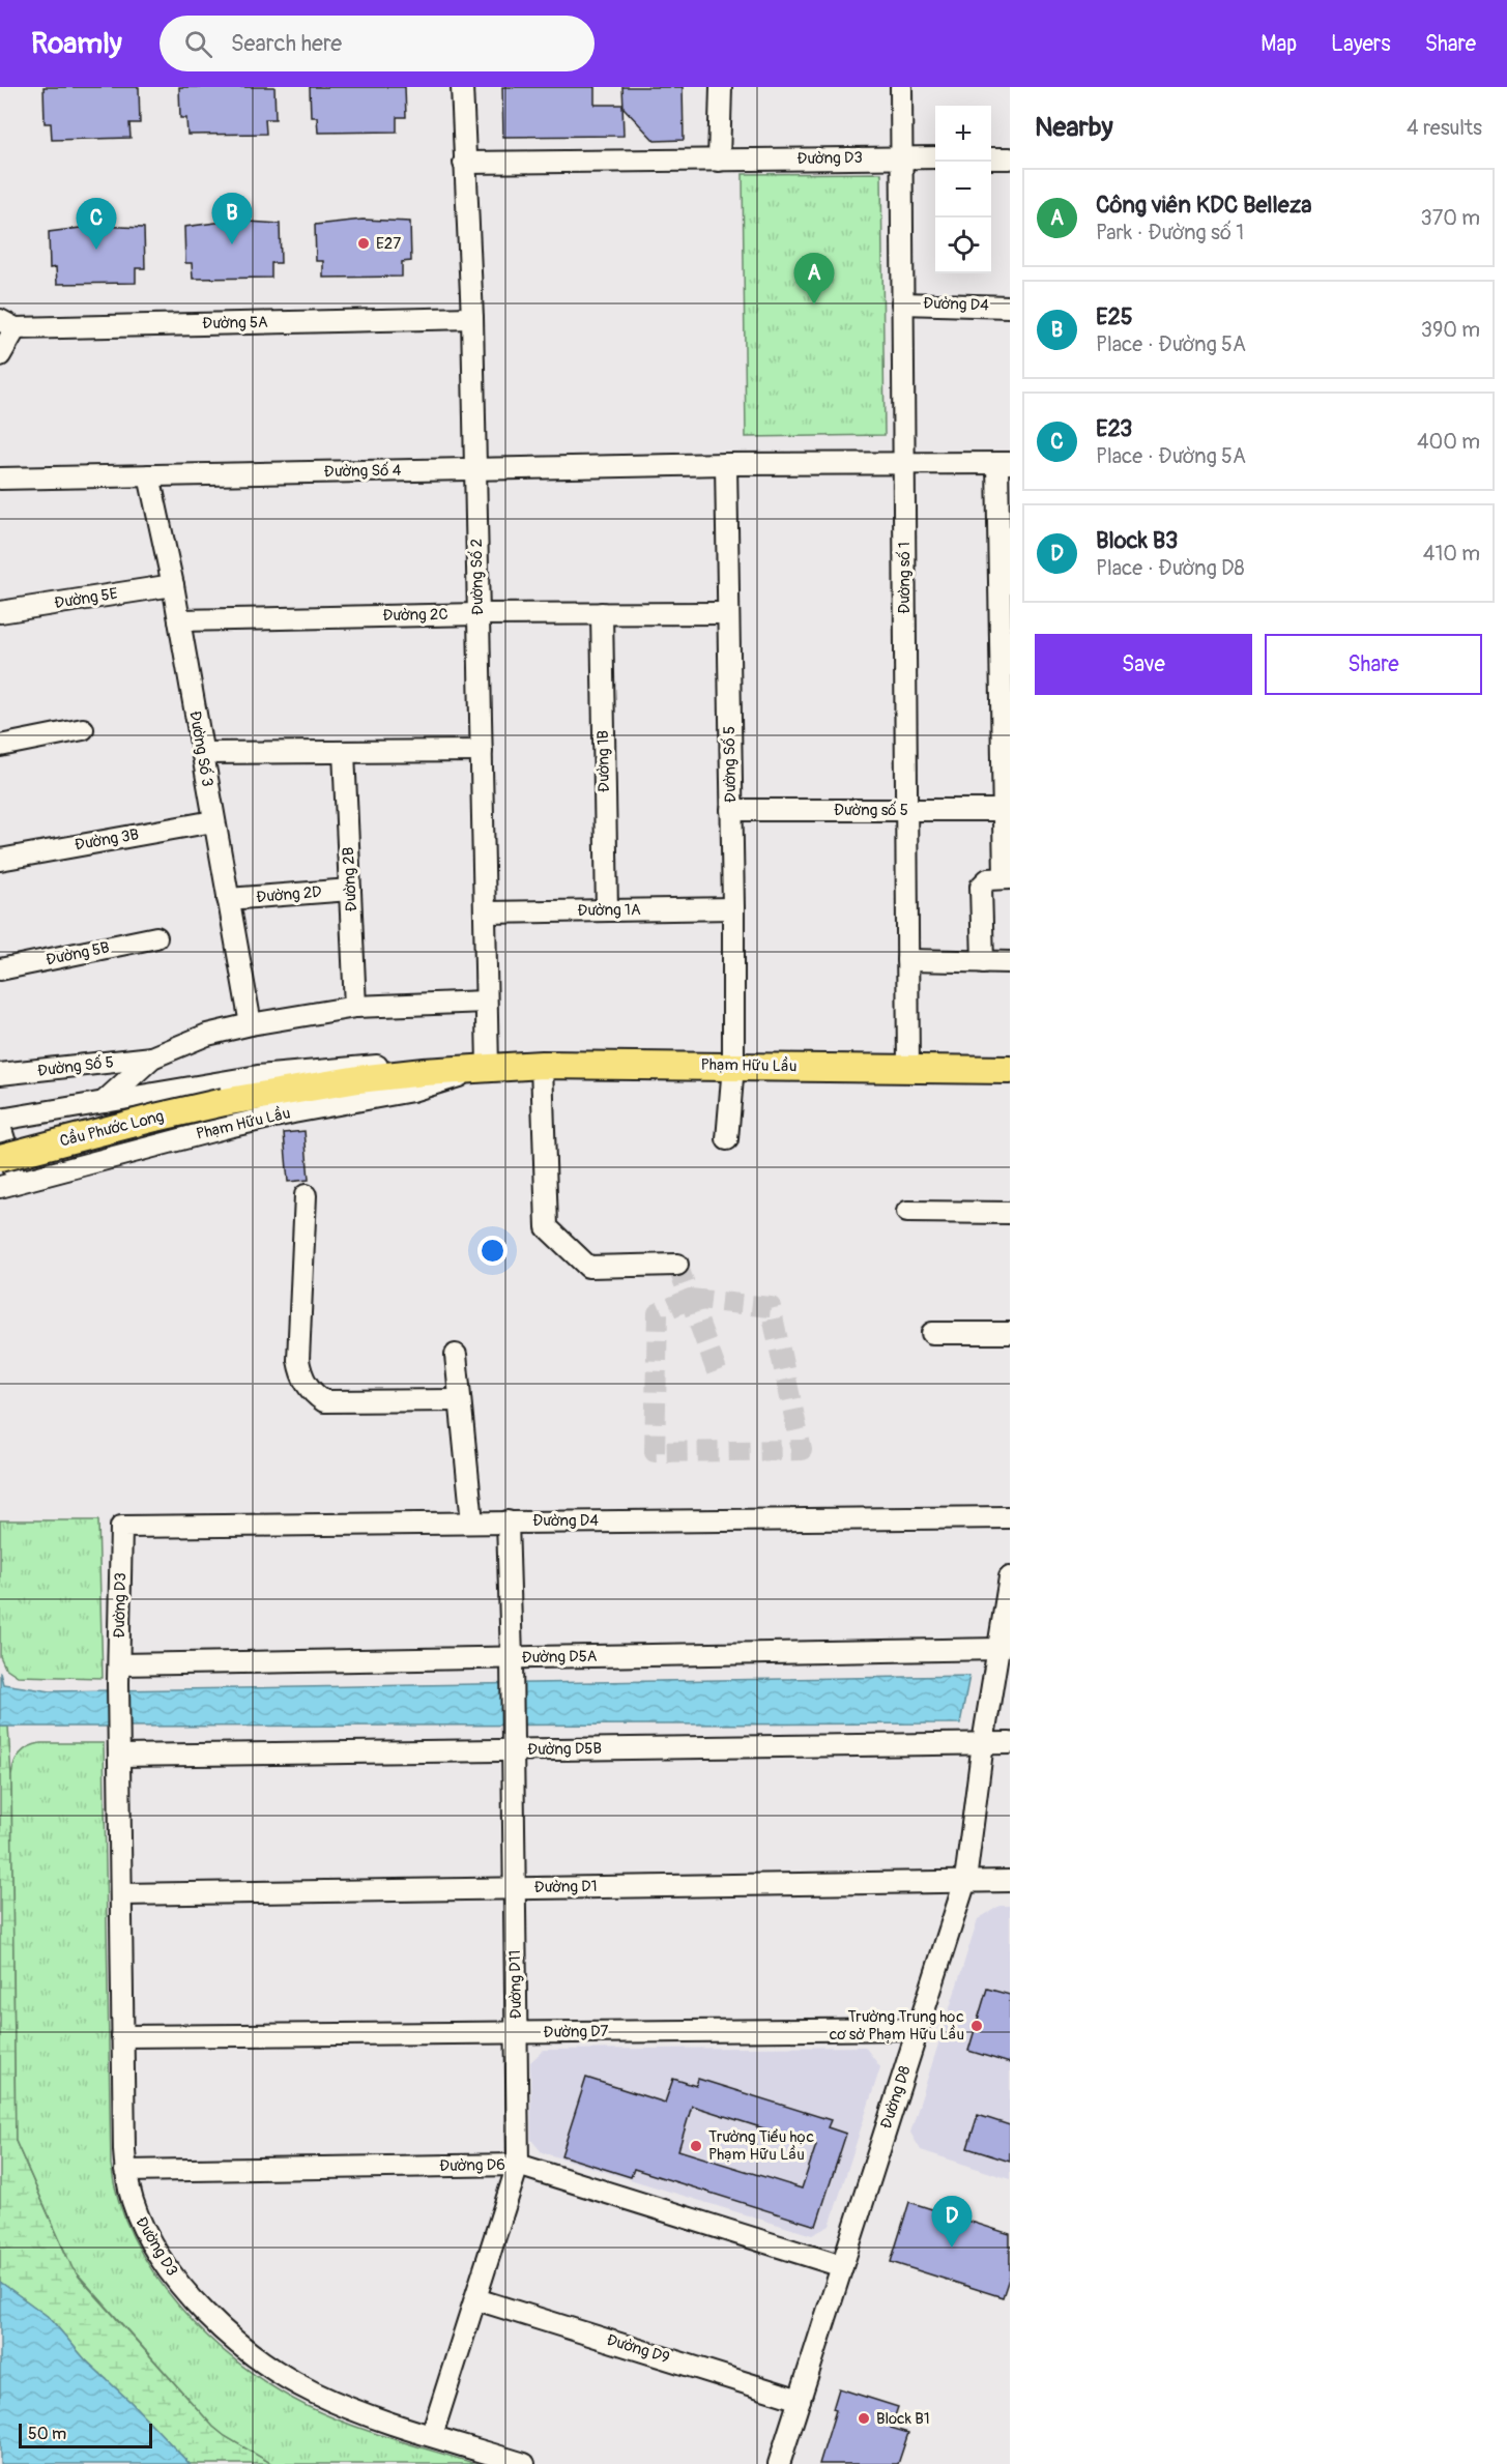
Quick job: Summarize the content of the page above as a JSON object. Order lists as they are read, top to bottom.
{
  "streets": {
    "main road": ["Phạm Hữu Lầu", "Cầu Phước Long"],
    "street": [
      "Đường D3",
      "Đường D4",
      "Đường 5A",
      "Đường Số 4",
      "Đường Số 2",
      "Đường số 1",
      "Đường 5E",
      "Đường 2C",
      "Đường Số 3",
      "Đường 1B",
      "Đường Số 5",
      "Đường số 5",
      "Đường 3B",
      "Đường 2B",
      "Đường 2D",
      "Đường 1A",
      "Đường 5B",
      "Đường D5A",
      "Đường D5B",
      "Đường D1",
      "Đường D11",
      "Đường D7",
      "Đường D8",
      "Đường D6",
      "Đường D9"
    ]
  },
  "crossings": [
    ["Đường D3", "Đường D4"],
    ["Đường D3", "Đường Số 2"],
    ["Đường D3", "Đường số 1"],
    ["Đường D3", "Đường D5A"],
    ["Đường D3", "Đường D5B"],
    ["Đường D3", "Đường D1"],
    ["Đường D3", "Đường D11"],
    ["Đường D3", "Đường D7"],
    ["Đường D3", "Đường D6"],
    ["Đường D4", "Đường số 1"],
    ["Đường D4", "Đường D11"],
    ["Đường 5A", "Đường Số 2"],
    ["Đường Số 4", "Đường Số 2"],
    ["Đường Số 4", "Đường Số 3"],
    ["Đường Số 4", "Đường Số 5"],
    ["Đường Số 2", "Đường 2C"],
    ["Đường Số 2", "Đường 1A"],
    ["Đường Số 2", "Phạm Hữu Lầu"],
    ["Đường số 1", "Đường số 5"],
    ["Đường số 1", "Phạm Hữu Lầu"],
    ["Đường 5E", "Đường Số 3"],
    ["Đường 2C", "Đường Số 3"],
    ["Đường 2C", "Đường 1B"],
    ["Đường 2C", "Đường Số 5"],
    ["Đường Số 3", "Đường 3B"],
    ["Đường Số 3", "Đường 2D"],
    ["Đường 1B", "Đường 1A"],
    ["Đường Số 5", "Đường số 5"],
    ["Đường Số 5", "Đường 1A"],
    ["Đường Số 5", "Phạm Hữu Lầu"],
    ["Đường 2B", "Đường 2D"],
    ["Phạm Hữu Lầu", "Cầu Phước Long"],
    ["Đường D5A", "Đường D11"],
    ["Đường D5A", "Đường D8"],
    ["Đường D5B", "Đường D11"],
    ["Đường D5B", "Đường D8"],
    ["Đường D1", "Đường D11"],
    ["Đường D1", "Đường D8"],
    ["Đường D11", "Đường D7"],
    ["Đường D11", "Đường D6"],
    ["Đường D11", "Đường D9"],
    ["Đường D7", "Đường D8"],
    ["Đường D8", "Đường D6"],
    ["Đường D8", "Đường D9"]
  ],
  "places": [
    "E27",
    "Trường Trung học cơ sở Phạm Hữu Lầu",
    "Trường Tiểu học Phạm Hữu Lầu",
    "Block B1"
  ],
  "scale_bar": "50 m",
  "page": {
    "header": "Roamly",
    "search": "Search here",
    "nav": ["Map", "Layers", "Share"],
    "heading": ["Nearby", "4 results"],
    "map_buttons": ["+", "−"],
    "list": [
      {
        "mark": "A",
        "name": "Công viên KDC Belleza",
        "note": "Park · Đường số 1",
        "value": "370 m"
      },
      {
        "mark": "B",
        "name": "E25",
        "note": "Place · Đường 5A",
        "value": "390 m"
      },
      {
        "mark": "C",
        "name": "E23",
        "note": "Place · Đường 5A",
        "value": "400 m"
      },
      {
        "mark": "D",
        "name": "Block B3",
        "note": "Place · Đường D8",
        "value": "410 m"
      }
    ],
    "pins": [
      "B",
      "C",
      "A",
      "D"
    ],
    "buttons": ["Save", "Share"],
    "scale": "50 m"
  }
}
